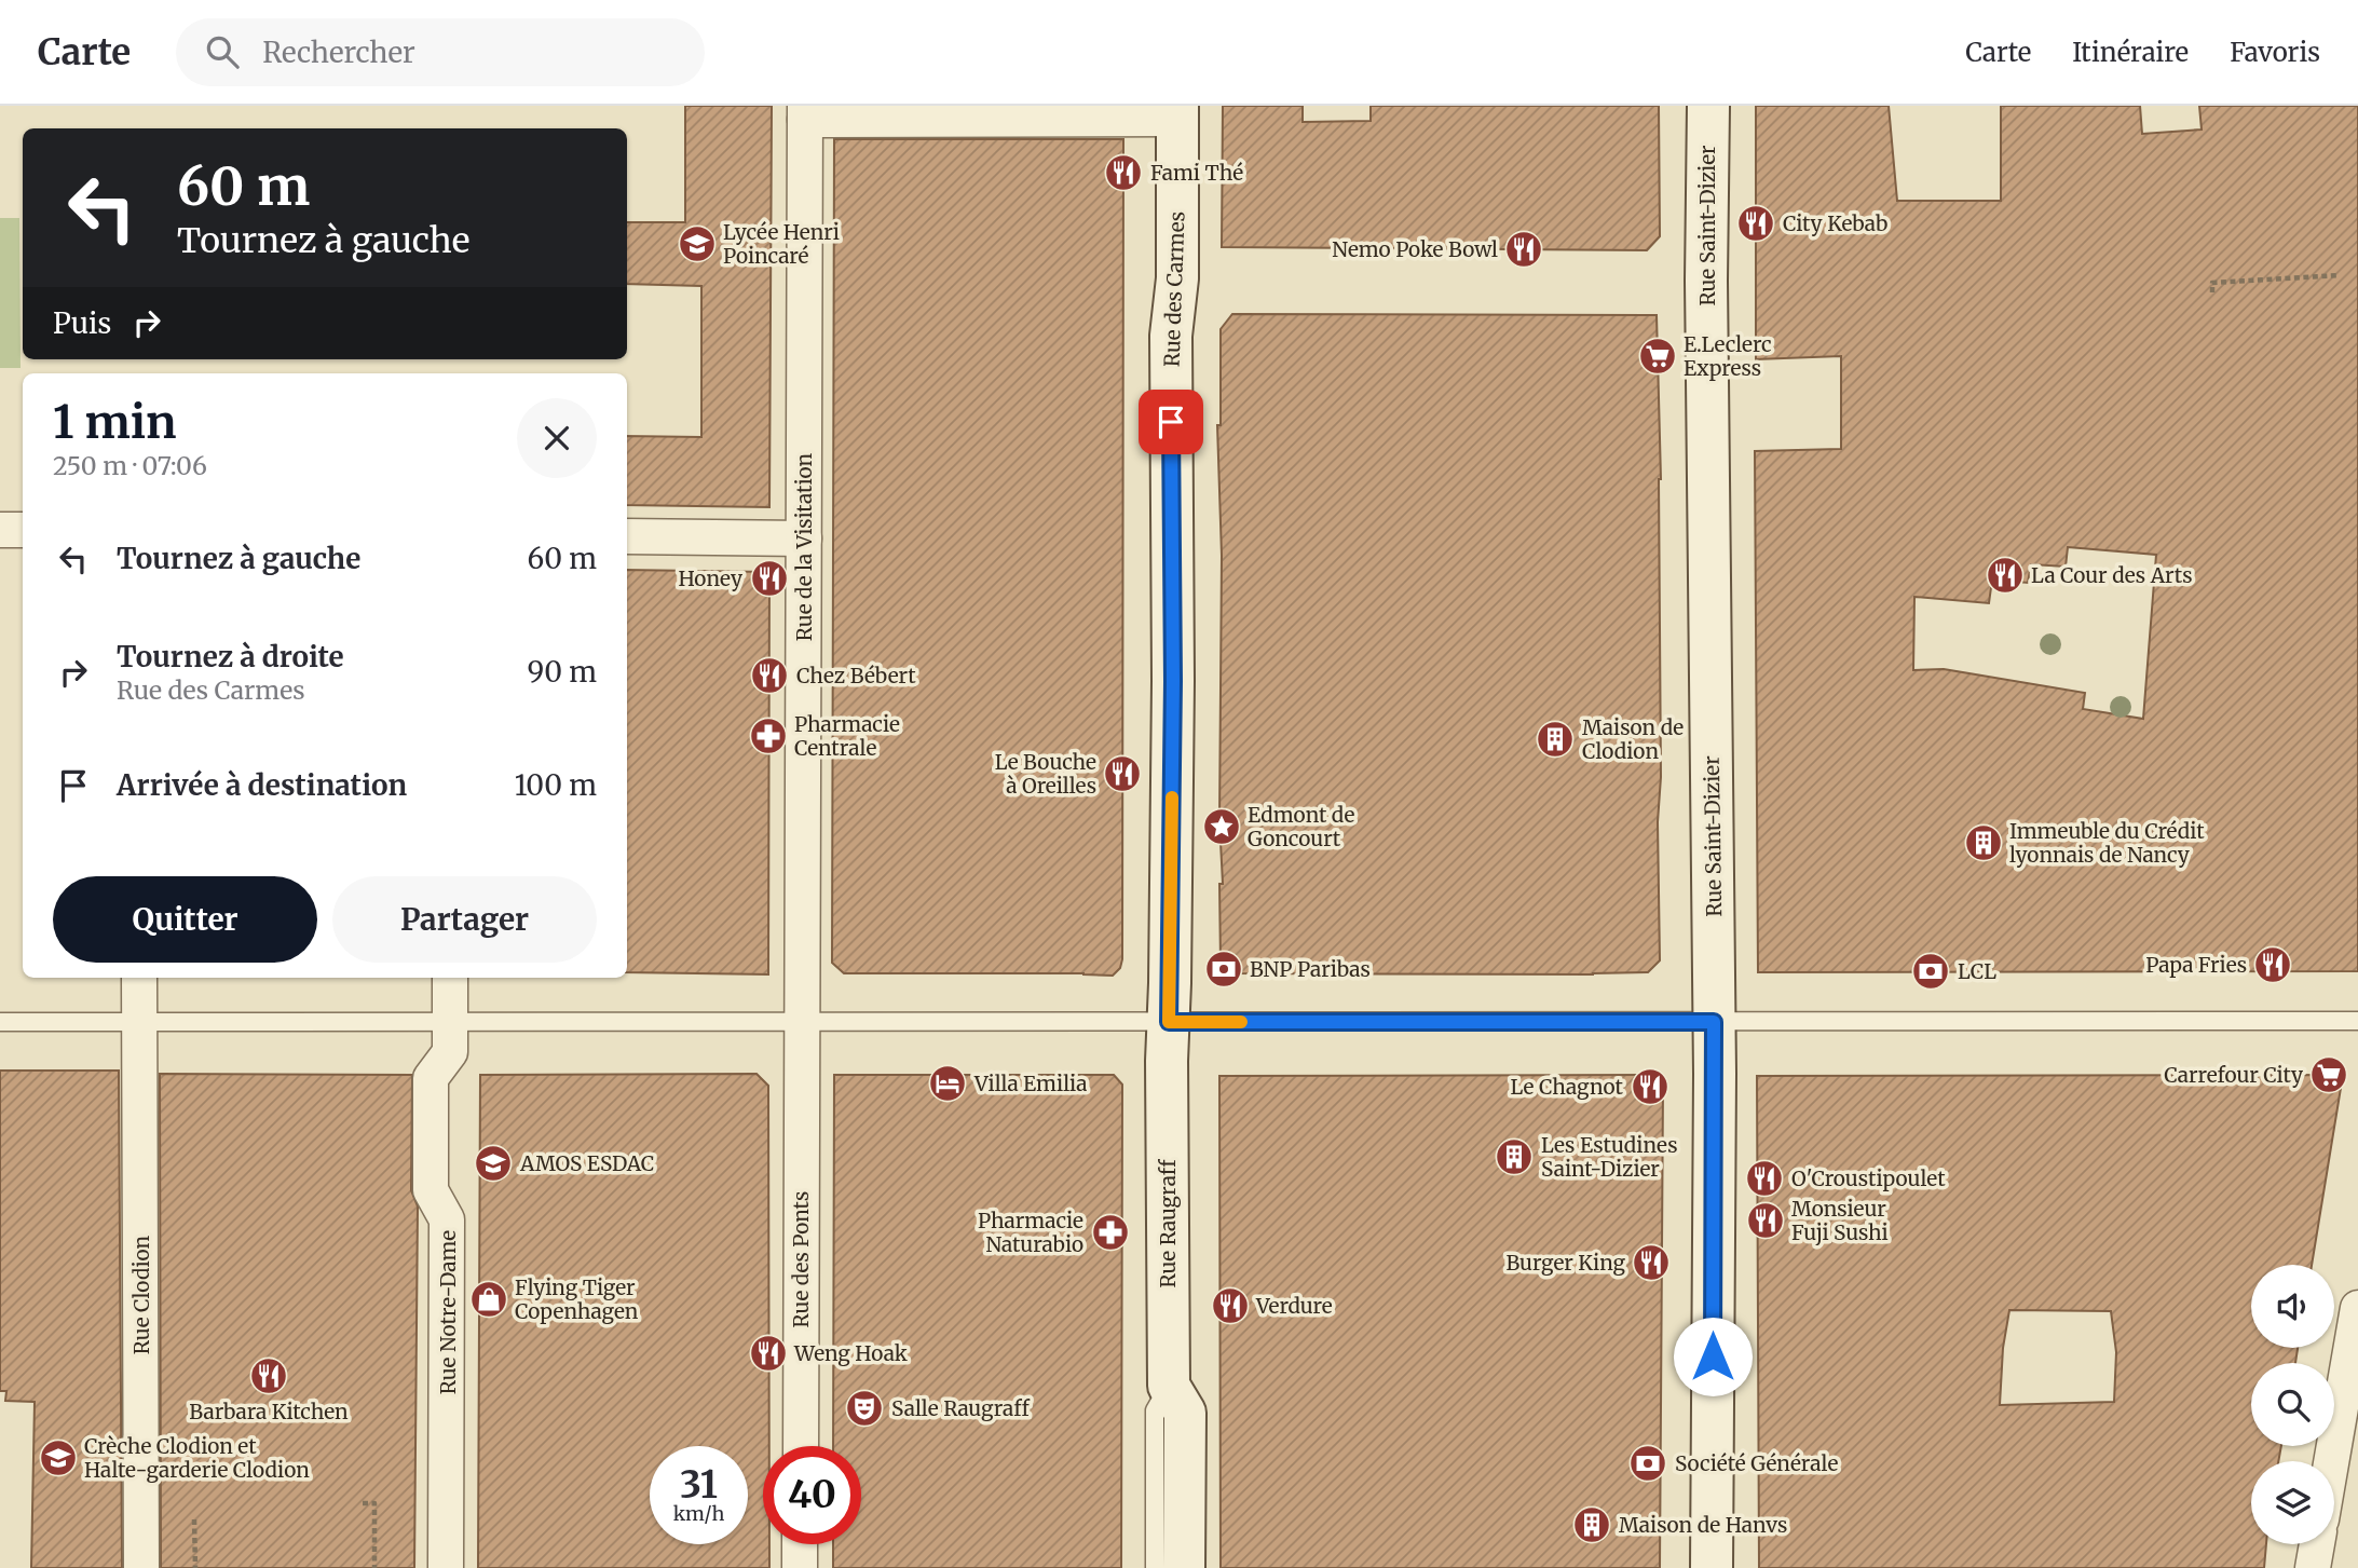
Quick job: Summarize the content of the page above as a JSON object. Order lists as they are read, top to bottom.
{
  "streets": {
    "street": [
      "Rue Saint-Dizier",
      "Rue des Carmes",
      "Rue de la Visitation",
      "Rue Raugraff",
      "Rue des Ponts",
      "Rue Clodion",
      "Rue Notre-Dame"
    ]
  },
  "crossings": [
    ["Rue des Carmes", "Rue Raugraff"],
    ["Rue de la Visitation", "Rue des Ponts"]
  ],
  "places": {
    "restaurant": [
      "Fami Thé",
      "City Kebab",
      "Nemo Poke Bowl",
      "La Cour des Arts",
      "Honey",
      "Chez Bébert",
      "Le Bouche à Oreilles",
      "Papa Fries",
      "Le Chagnot",
      "O'Croustipoulet",
      "Monsieur Fuji Sushi",
      "Burger King",
      "Verdure",
      "Weng Hoak",
      "Barbara Kitchen"
    ],
    "school or university": ["Lycée Henri Poincaré", "AMOS ESDAC", "Crèche Clodion et Halte-garderie Clodion"],
    "supermarket": ["E.Leclerc Express", "Carrefour City"],
    "pharmacy": ["Pharmacie Centrale", "Pharmacie Naturabio"],
    "building": [
      "Maison de Clodion",
      "Immeuble du Crédit lyonnais de Nancy",
      "Les Estudines Saint-Dizier",
      "Maison de Hanvs"
    ],
    "place": ["Edmont de Goncourt"],
    "bank": ["BNP Paribas", "LCL", "Société Générale"],
    "hotel": ["Villa Emilia"],
    "shop": ["Flying Tiger Copenhagen"],
    "theatre": ["Salle Raugraff"]
  },
  "page": {
    "header": "Carte",
    "search": "Rechercher",
    "nav": ["Carte", "Itinéraire", "Favoris"],
    "turn": ["60 m", "Tournez à gauche"],
    "then": "Puis",
    "heading": ["1 min", "250 m · 07:06"],
    "list": [
      {
        "name": "Tournez à gauche",
        "value": "60 m"
      },
      {
        "name": "Tournez à droite",
        "note": "Rue des Carmes",
        "value": "90 m"
      },
      {
        "name": "Arrivée à destination",
        "value": "100 m"
      }
    ],
    "buttons": ["Quitter", "Partager"],
    "speed": "31 km/h",
    "limit": "40"
  }
}
